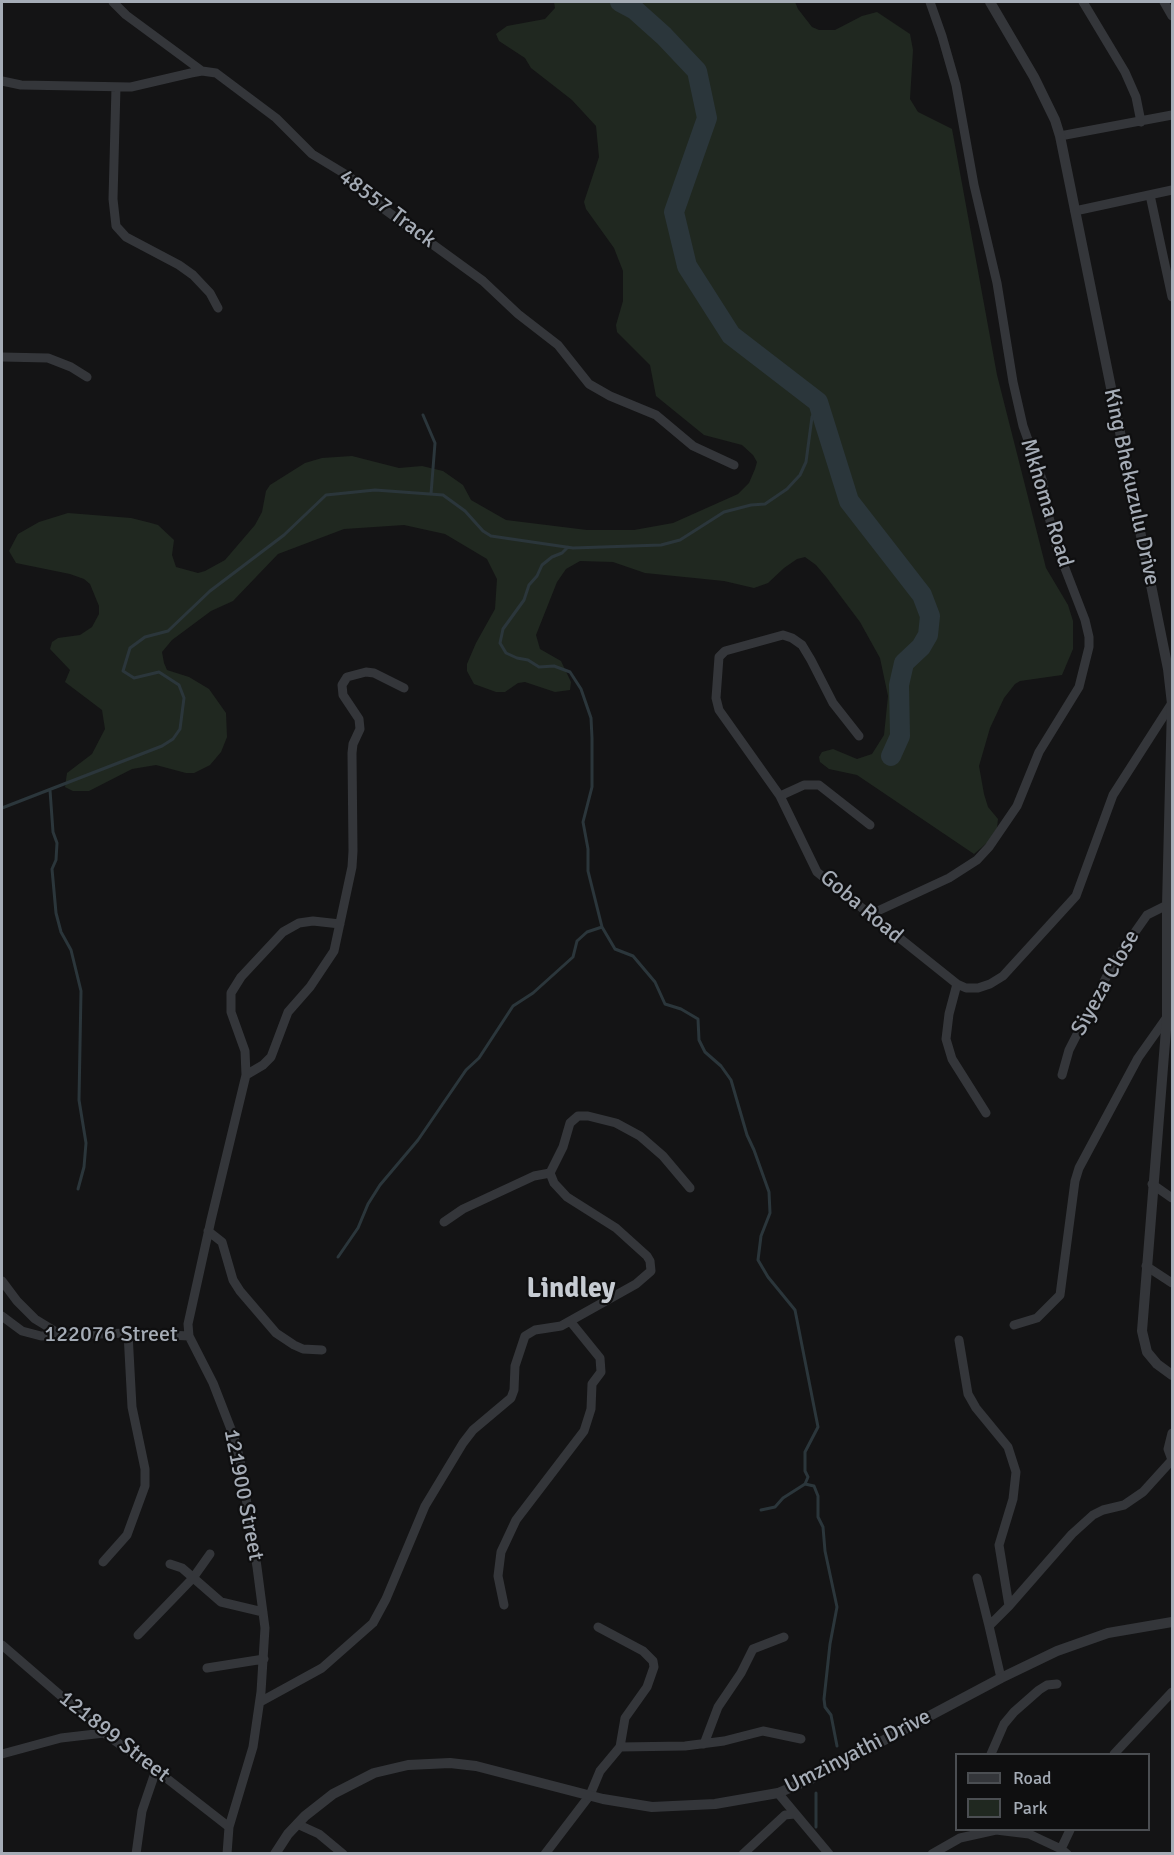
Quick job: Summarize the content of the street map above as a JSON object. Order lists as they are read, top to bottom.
{
  "streets": {
    "street": [
      "48557 Track",
      "King Bhekuzulu Drive",
      "Mkhoma Road",
      "Goba Road",
      "Siyeza Close",
      "122076 Street",
      "121900 Street",
      "121899 Street",
      "Umzinyathi Drive"
    ]
  },
  "crossings": [
    ["King Bhekuzulu Drive", "Siyeza Close"],
    ["Mkhoma Road", "Goba Road"],
    ["122076 Street", "121900 Street"],
    ["121900 Street", "121899 Street"]
  ],
  "districts": ["Lindley"],
  "legend": ["Road", "Park"]
}
